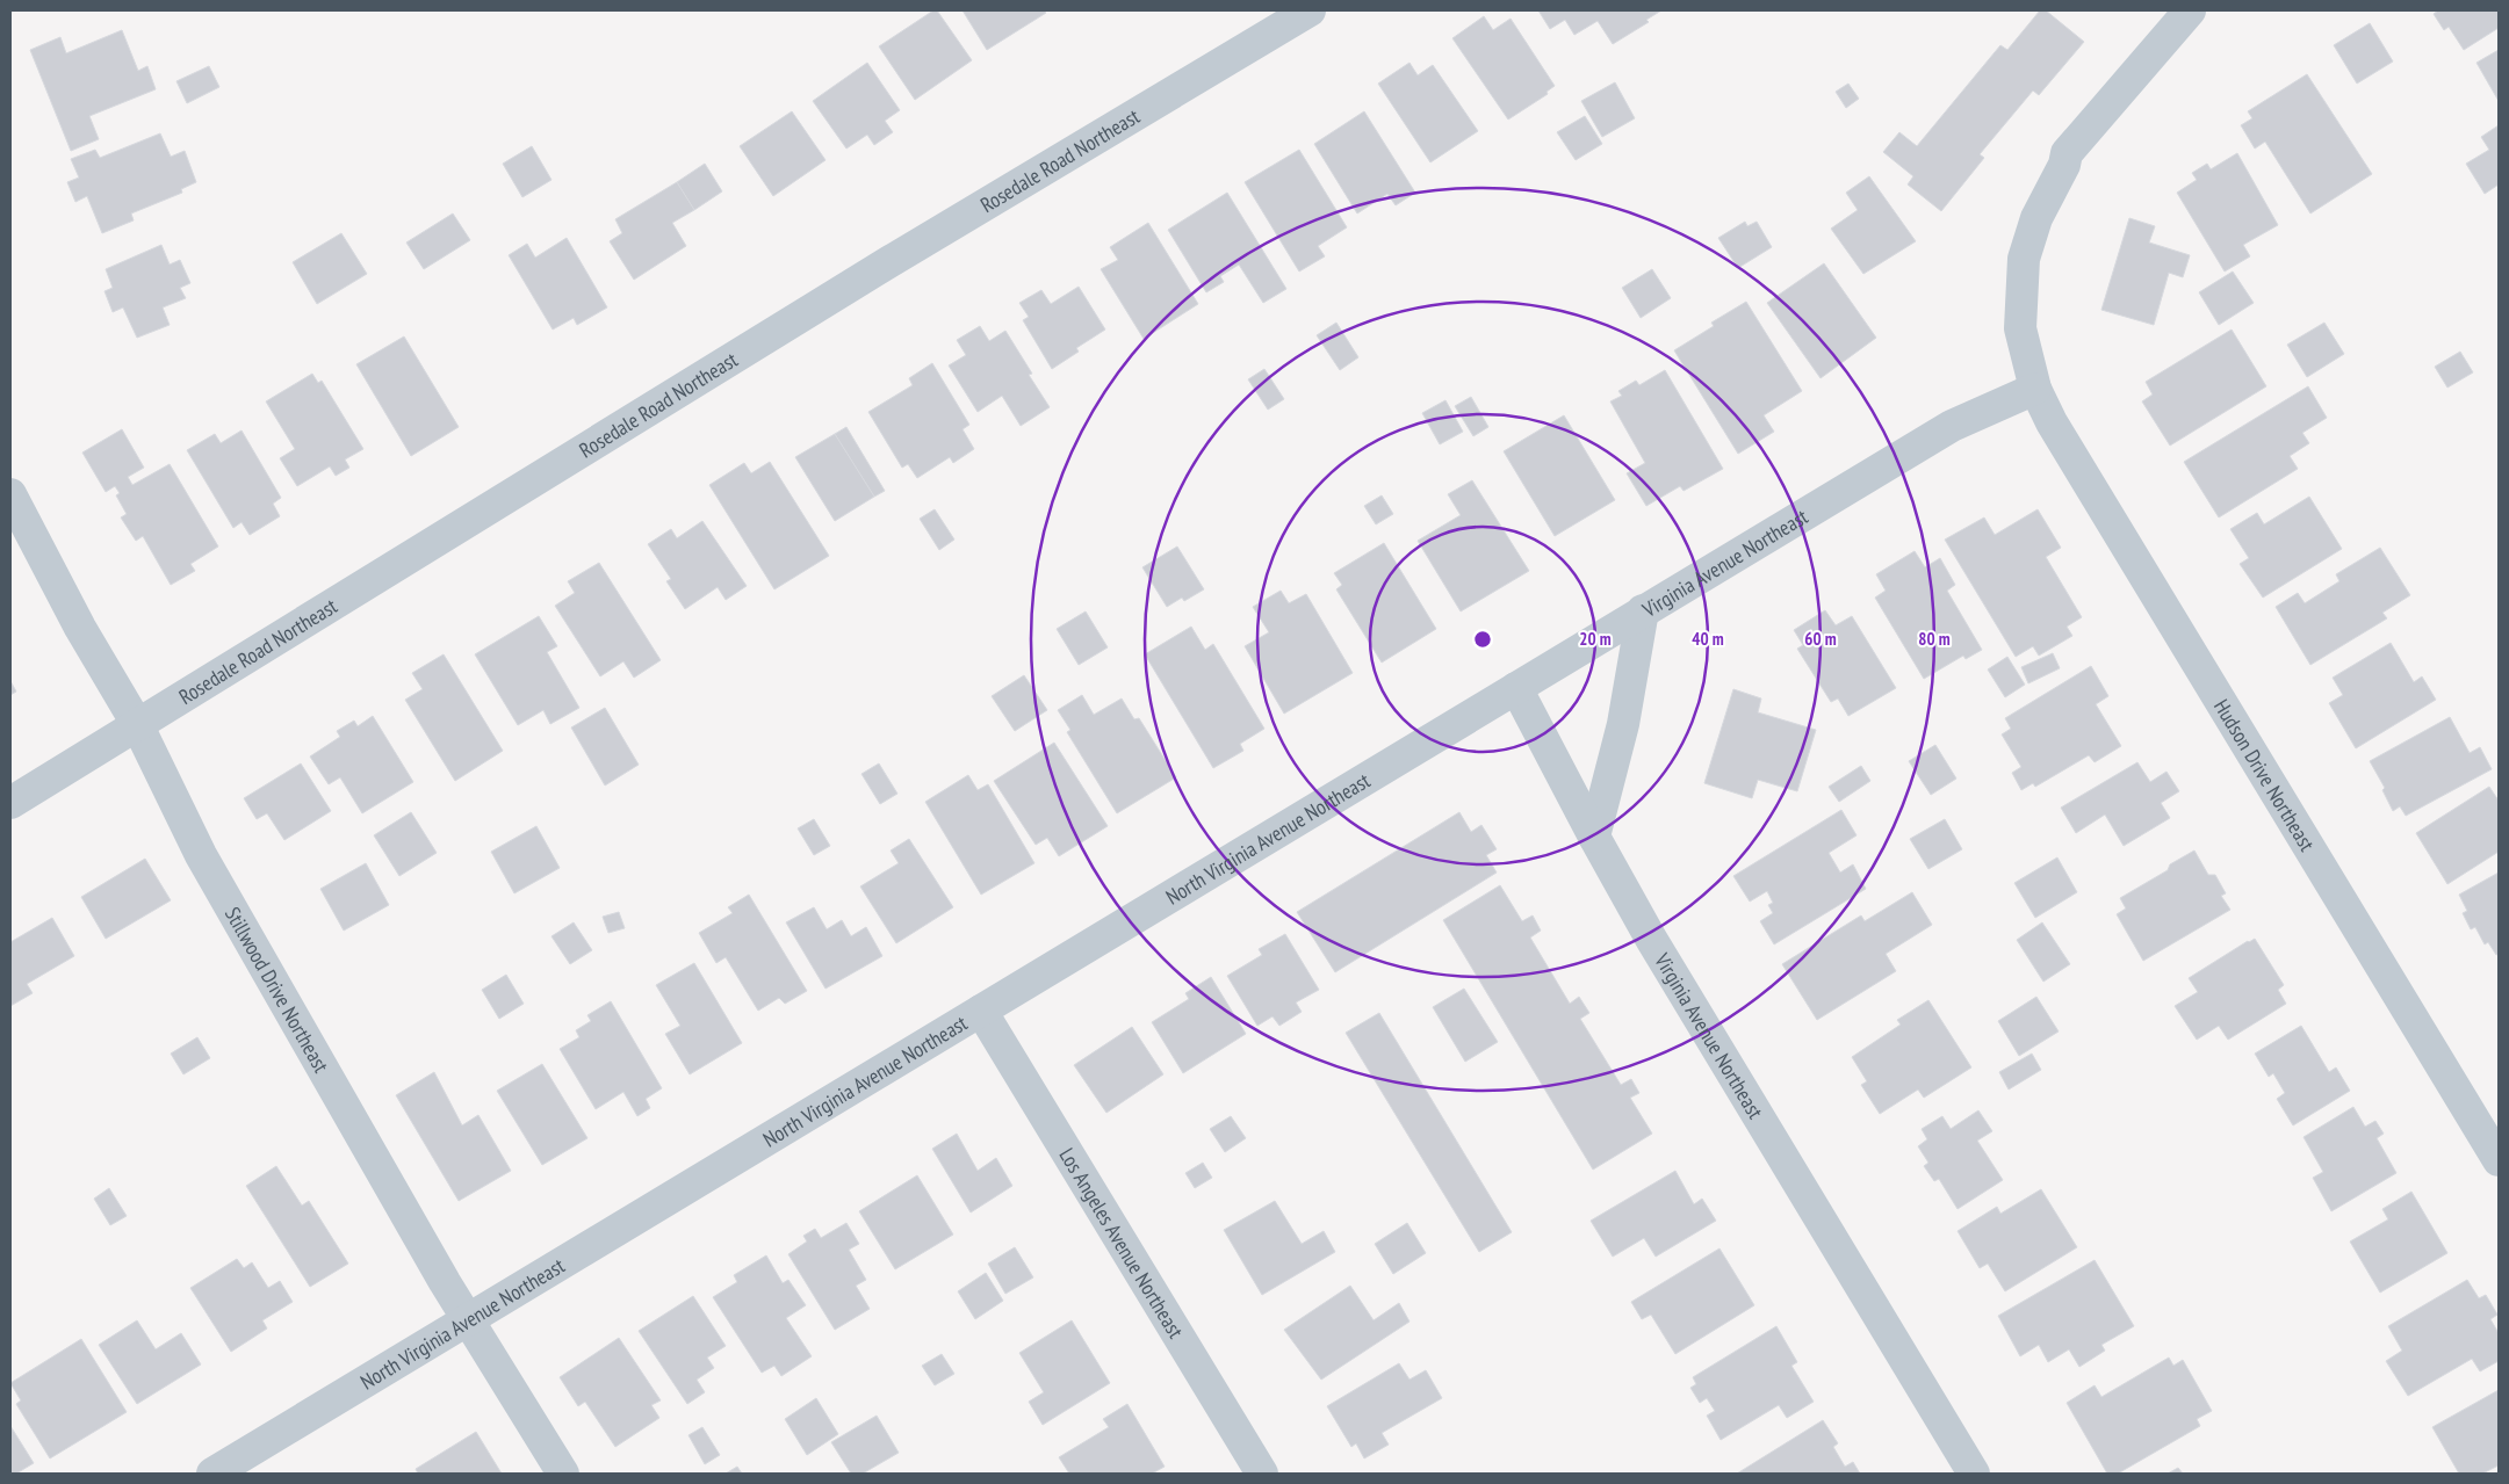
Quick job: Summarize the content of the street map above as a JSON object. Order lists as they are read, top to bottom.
{
  "streets": {
    "street": [
      "Rosedale Road Northeast",
      "Virginia Avenue Northeast",
      "Hudson Drive Northeast",
      "North Virginia Avenue Northeast",
      "Stillwood Drive Northeast",
      "Los Angeles Avenue Northeast"
    ]
  },
  "crossings": [
    ["Rosedale Road Northeast", "Stillwood Drive Northeast"],
    ["Virginia Avenue Northeast", "Hudson Drive Northeast"],
    ["Virginia Avenue Northeast", "North Virginia Avenue Northeast"],
    ["North Virginia Avenue Northeast", "Stillwood Drive Northeast"],
    ["North Virginia Avenue Northeast", "Los Angeles Avenue Northeast"]
  ],
  "rings": [
    "20 m",
    "40 m",
    "60 m",
    "80 m"
  ]
}
